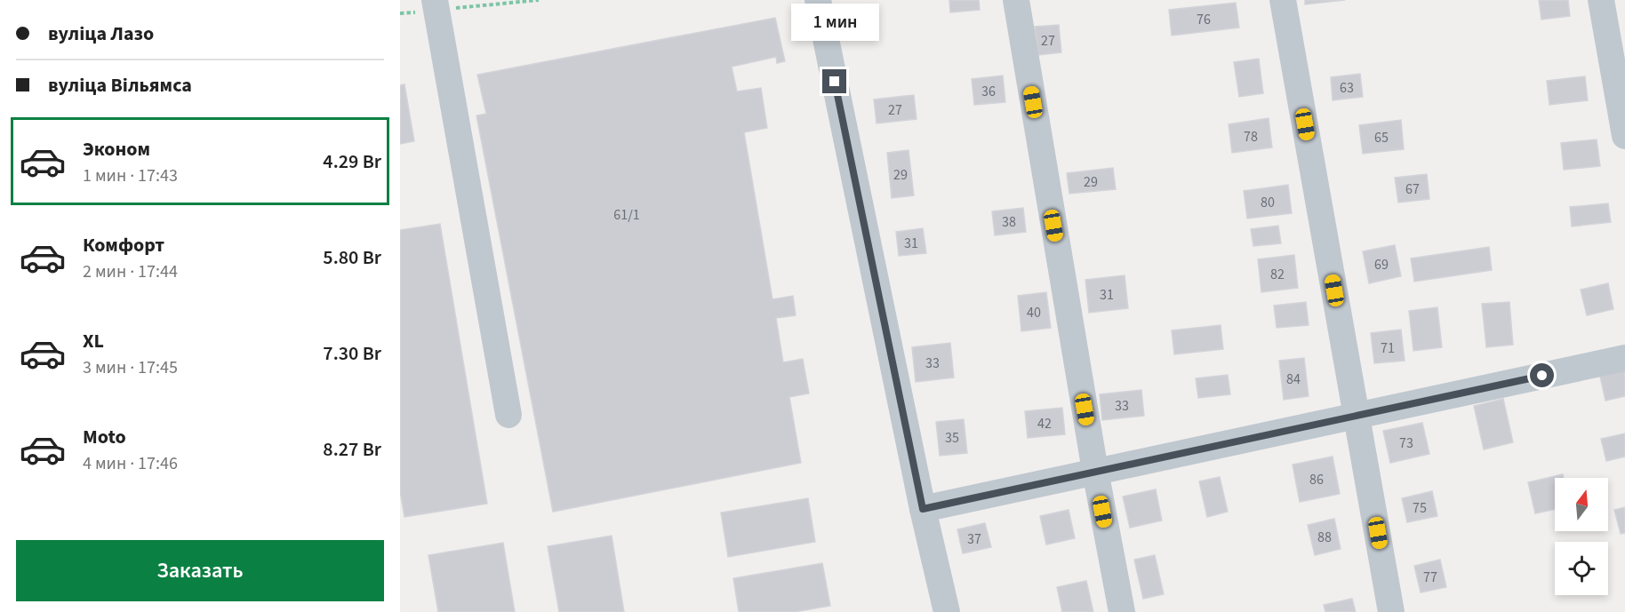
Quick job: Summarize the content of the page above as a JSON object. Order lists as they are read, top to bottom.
{
  "house_numbers": [
    "76",
    "27",
    "63",
    "36",
    "27",
    "78",
    "65",
    "29",
    "29",
    "67",
    "80",
    "61/1",
    "38",
    "31",
    "69",
    "82",
    "31",
    "40",
    "71",
    "33",
    "84",
    "33",
    "42",
    "35",
    "73",
    "86",
    "75",
    "88",
    "37",
    "77"
  ],
  "north": "top",
  "page": {
    "banner": ["вуліца Лазо", "вуліца Вільямса"],
    "bubble": "1 мин",
    "list": [
      {
        "name": "Эконом",
        "note": "1 мин · 17:43",
        "value": "4.29 Br"
      },
      {
        "name": "Комфорт",
        "note": "2 мин · 17:44",
        "value": "5.80 Br"
      },
      {
        "name": "XL",
        "note": "3 мин · 17:45",
        "value": "7.30 Br"
      },
      {
        "name": "Moto",
        "note": "4 мин · 17:46",
        "value": "8.27 Br"
      }
    ],
    "buttons": "Заказать"
  }
}
